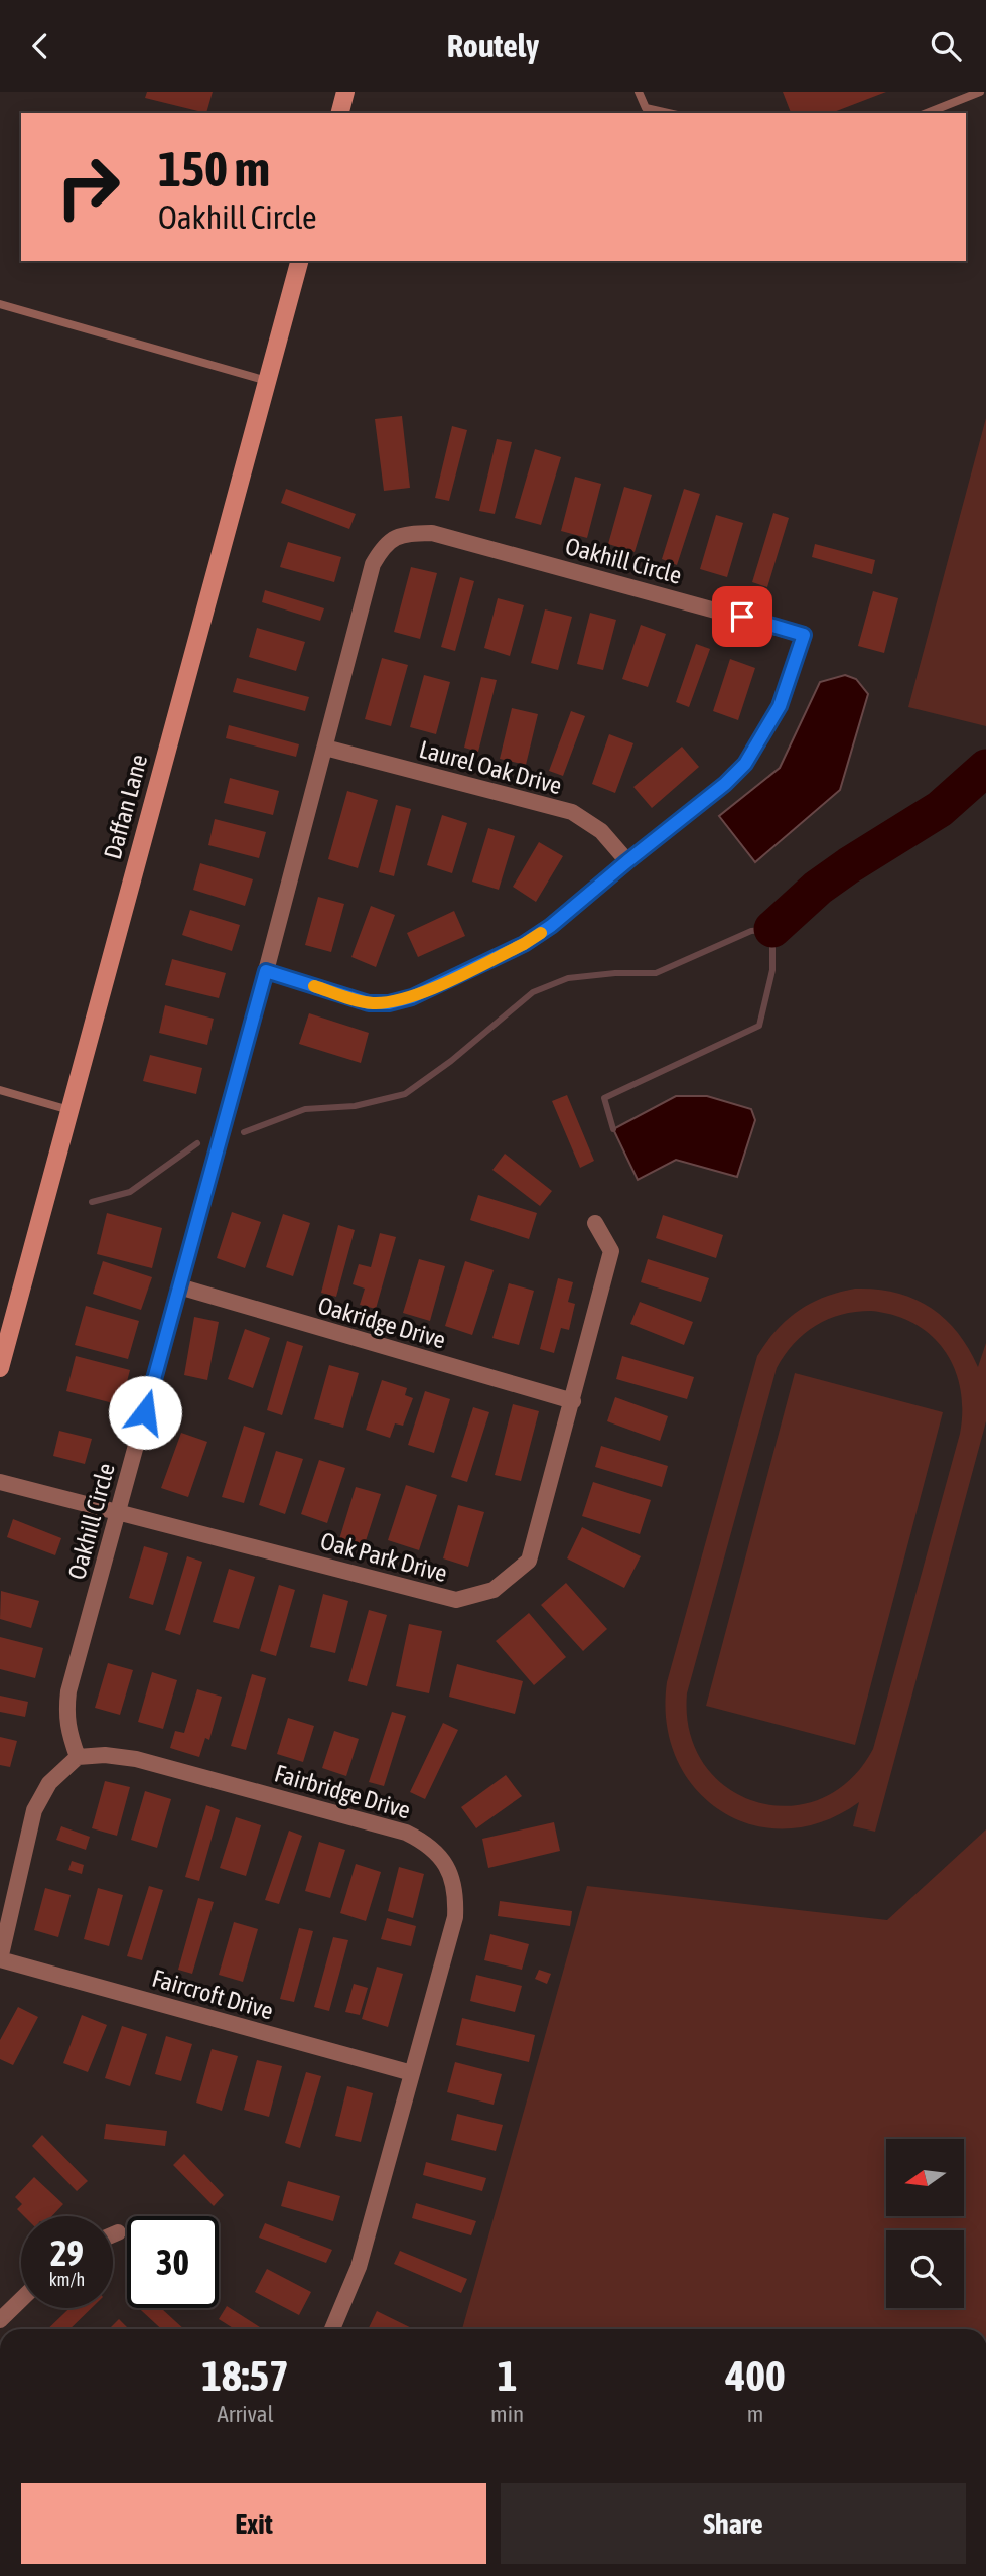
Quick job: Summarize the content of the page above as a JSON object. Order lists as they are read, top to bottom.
{
  "streets": {
    "street": [
      "Oakhill Circle",
      "Laurel Oak Drive",
      "Daffan Lane",
      "Oakridge Drive",
      "Oak Park Drive",
      "Fairbridge Drive",
      "Faircroft Drive"
    ]
  },
  "crossings": [
    ["Oakhill Circle", "Laurel Oak Drive"],
    ["Oakhill Circle", "Oakridge Drive"],
    ["Oakhill Circle", "Oak Park Drive"],
    ["Oakhill Circle", "Fairbridge Drive"],
    ["Oakridge Drive", "Oak Park Drive"],
    ["Fairbridge Drive", "Faircroft Drive"]
  ],
  "north": "left",
  "page": {
    "header": "Routely",
    "turn": ["150 m", "Oakhill Circle"],
    "speed": "29 km/h",
    "limit": "30",
    "eta": [
      "18:57",
      "Arrival",
      "1",
      "min",
      "400",
      "m"
    ],
    "buttons": ["Exit", "Share"]
  }
}
